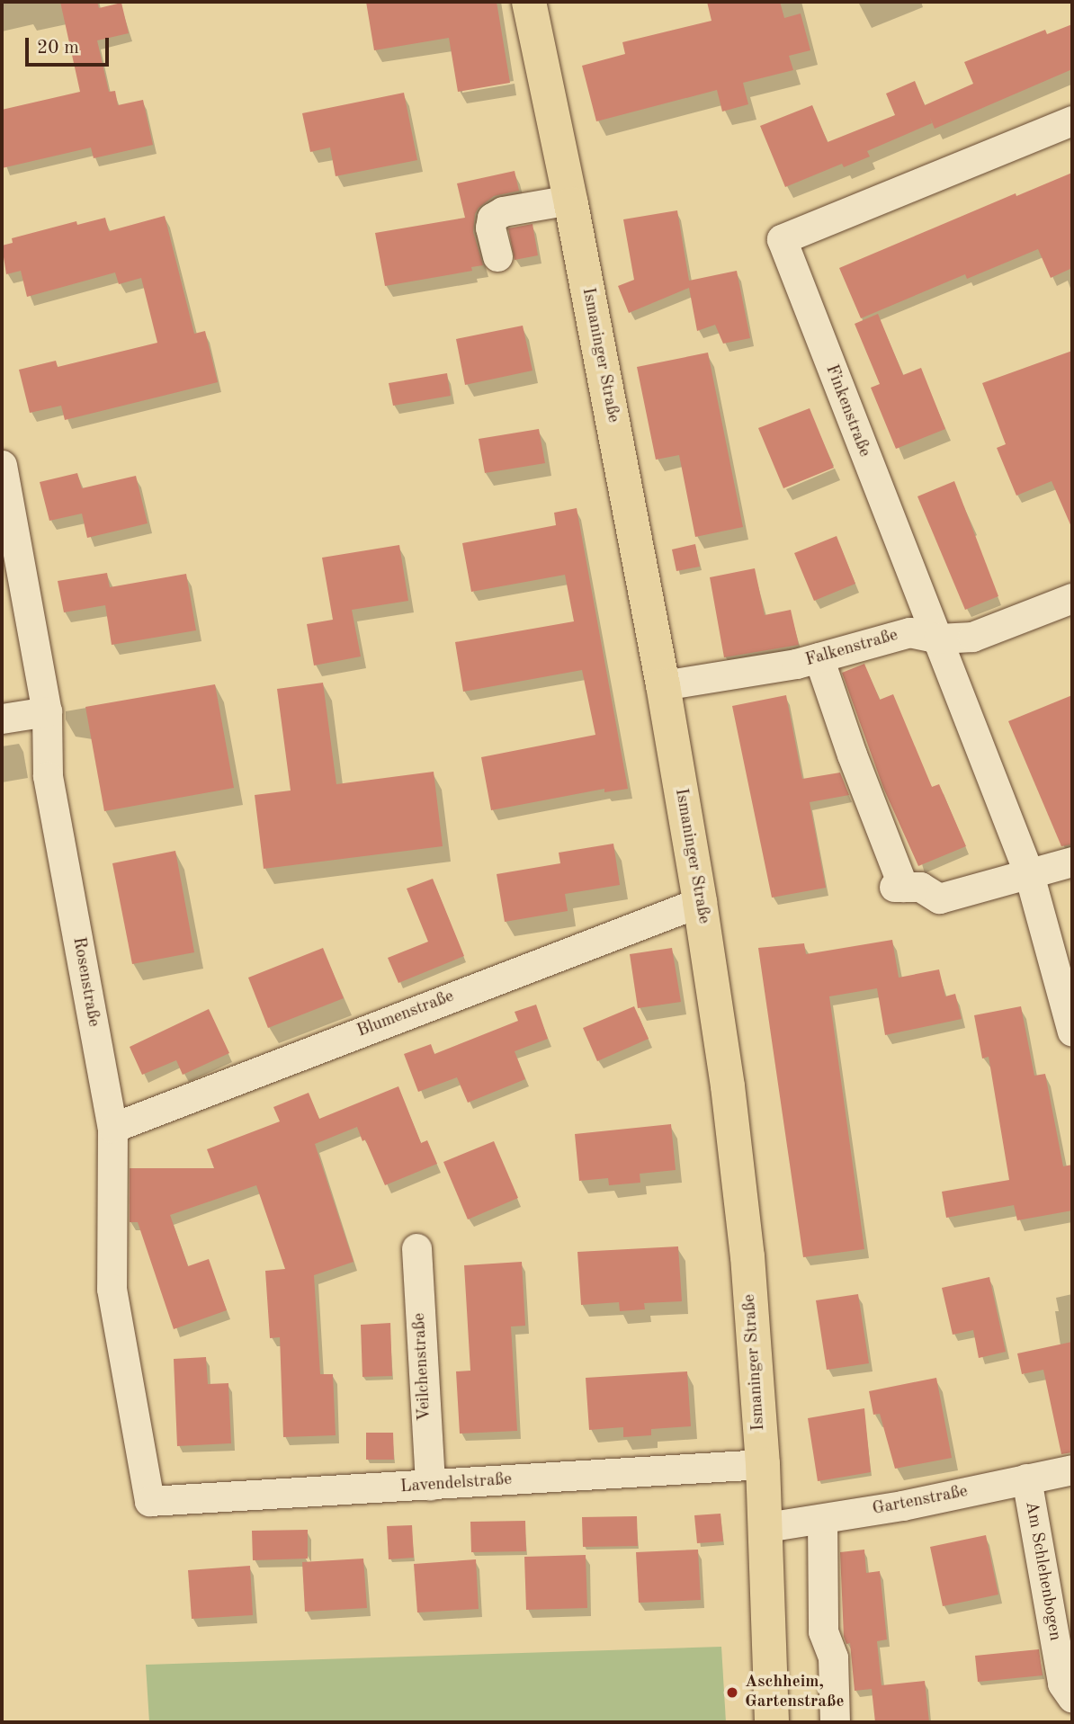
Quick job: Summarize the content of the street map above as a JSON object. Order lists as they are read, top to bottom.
{
  "streets": {
    "main road": ["Ismaninger Straße"],
    "street": [
      "Finkenstraße",
      "Falkenstraße",
      "Rosenstraße",
      "Blumenstraße",
      "Veilchenstraße",
      "Lavendelstraße",
      "Gartenstraße",
      "Am Schlehenbogen"
    ]
  },
  "crossings": [
    ["Ismaninger Straße", "Falkenstraße"],
    ["Ismaninger Straße", "Blumenstraße"],
    ["Ismaninger Straße", "Lavendelstraße"],
    ["Ismaninger Straße", "Gartenstraße"],
    ["Finkenstraße", "Falkenstraße"],
    ["Rosenstraße", "Blumenstraße"],
    ["Rosenstraße", "Lavendelstraße"],
    ["Veilchenstraße", "Lavendelstraße"],
    ["Gartenstraße", "Am Schlehenbogen"]
  ],
  "places": ["Aschheim, Gartenstraße"],
  "scale_bar": "20 m"
}
